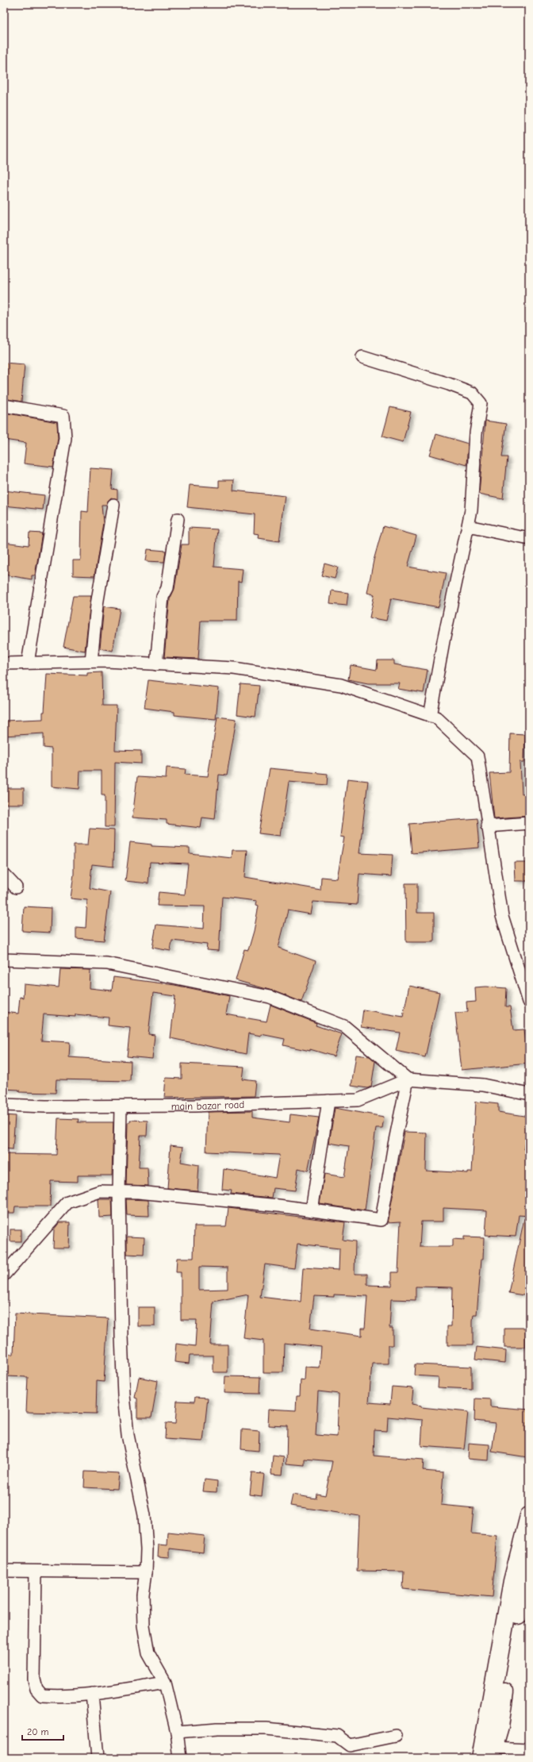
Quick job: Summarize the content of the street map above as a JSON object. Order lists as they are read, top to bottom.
{
  "streets": {
    "street": ["main bazar road"]
  },
  "scale_bar": "20 m"
}
